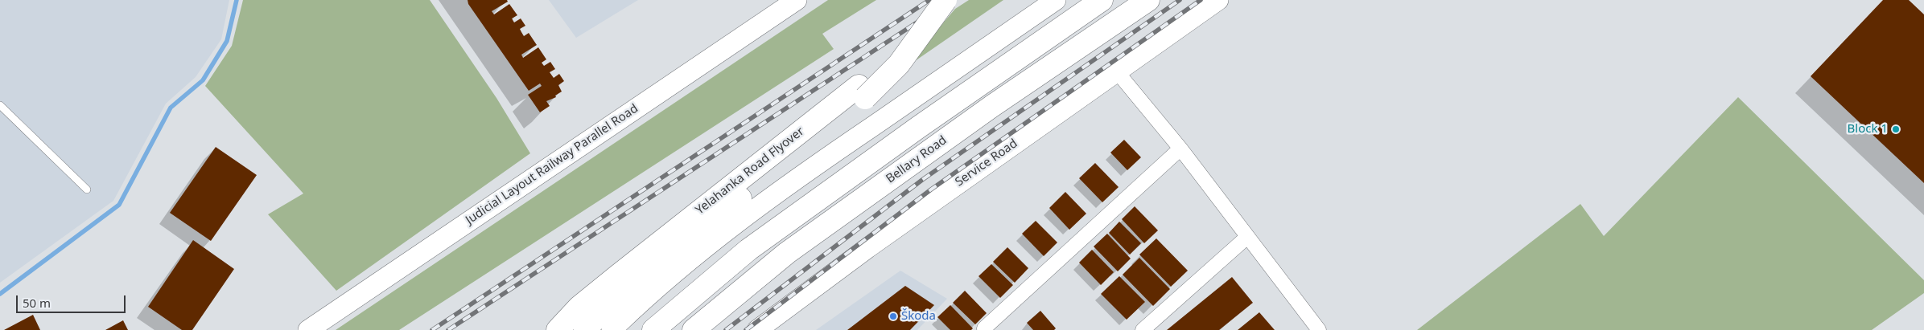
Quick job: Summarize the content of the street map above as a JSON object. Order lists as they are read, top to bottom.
{
  "streets": {
    "main road": [
      "Bellary Road",
      "Service Road",
      "Judicial Layout Railway Parallel Road",
      "Yelahanka Road Flyover"
    ]
  },
  "places": ["Block 1", "Škoda"],
  "scale_bar": "50 m"
}
